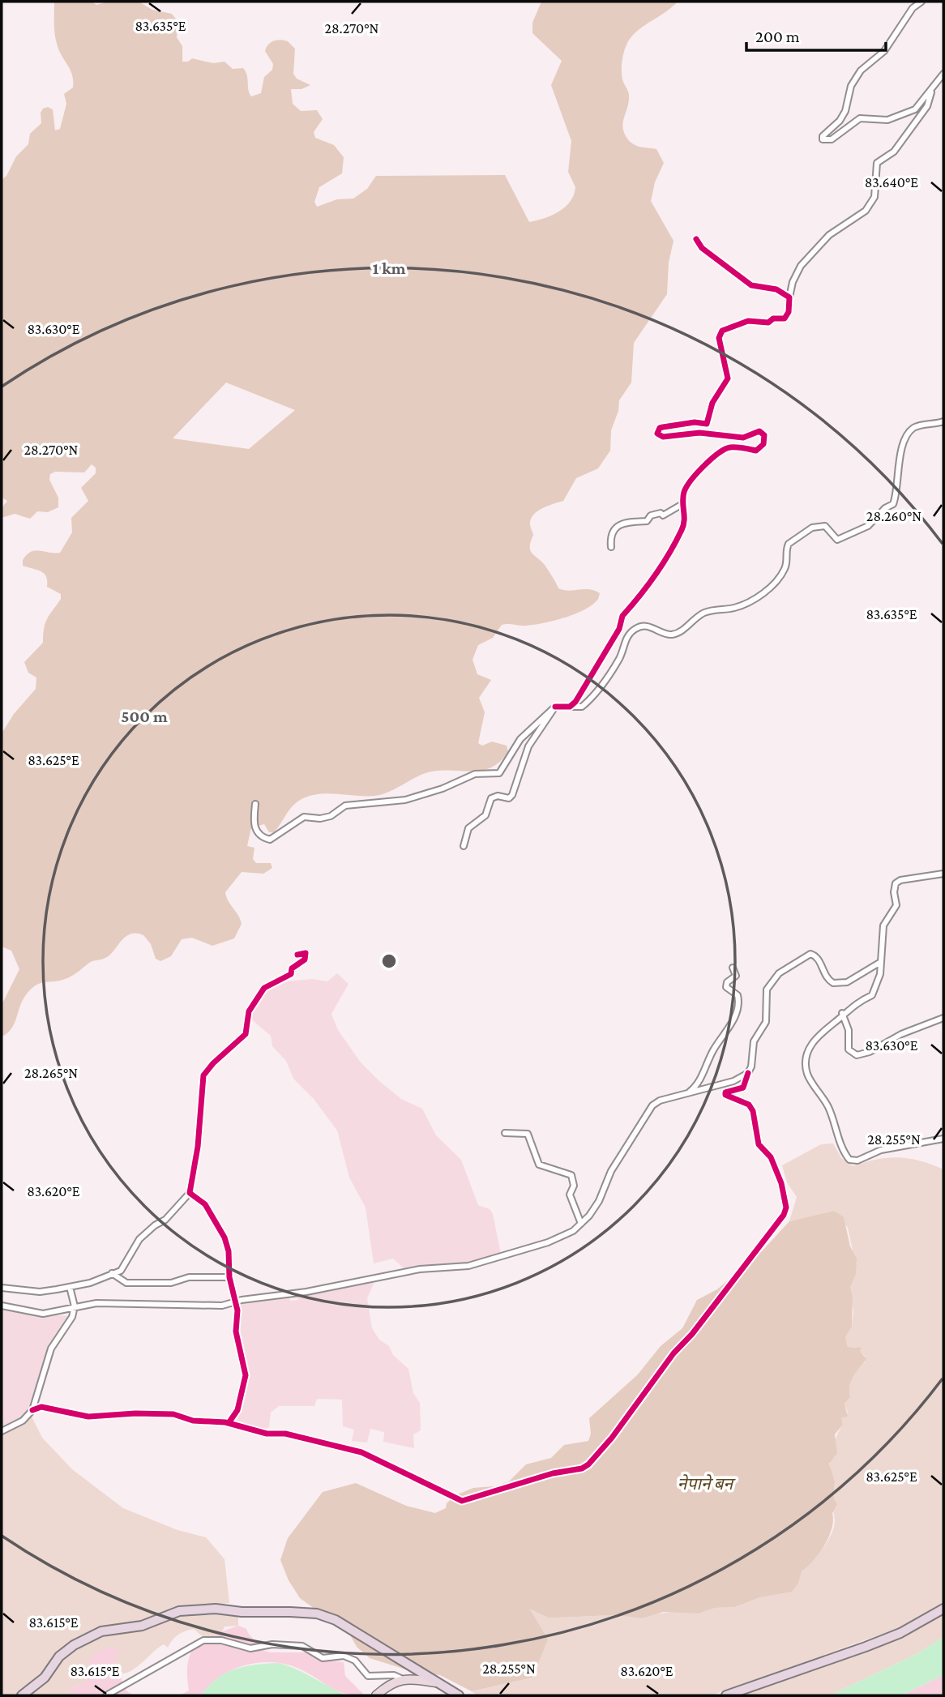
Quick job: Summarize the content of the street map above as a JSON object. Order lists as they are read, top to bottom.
{
  "parks": ["नेपाने बन"],
  "scale_bar": "200 m",
  "coordinates": [
    "83.635°E",
    "28.270°N",
    "83.640°E",
    "83.630°E",
    "28.260°N",
    "83.625°E",
    "28.265°N",
    "28.255°N",
    "83.620°E",
    "83.615°E"
  ],
  "rings": ["1 km", "500 m"]
}
